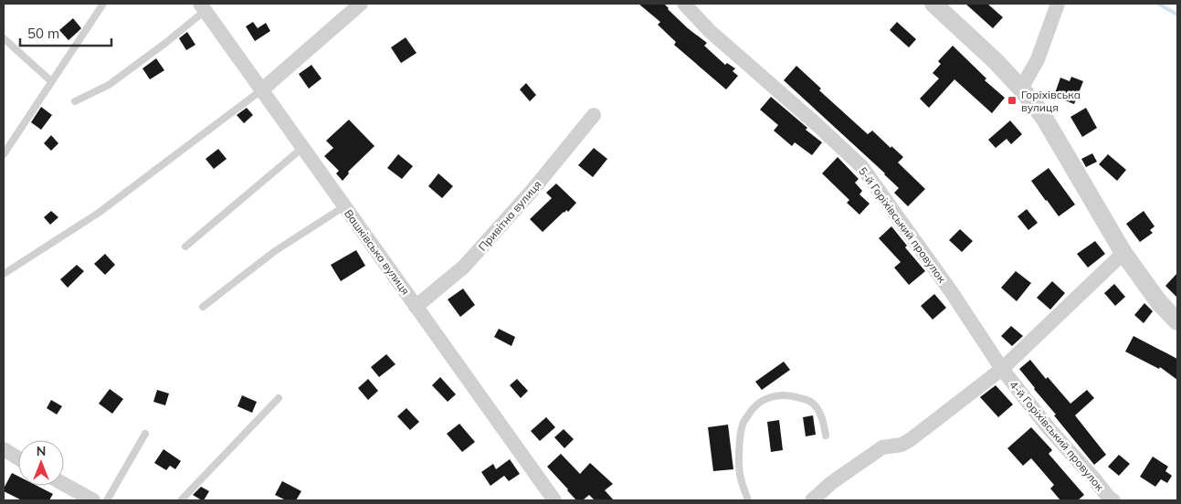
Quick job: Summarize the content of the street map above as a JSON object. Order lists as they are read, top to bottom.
{
  "streets": {
    "street": [
      "Привітна вулиця",
      "5-й Горіхівський провулок",
      "Вашківська вулиця",
      "4-й Горіхівський провулок"
    ]
  },
  "crossings": [
    ["Привітна вулиця", "Вашківська вулиця"],
    ["5-й Горіхівський провулок", "4-й Горіхівський провулок"]
  ],
  "places": {
    "transit": ["Горіхівська вулиця"]
  },
  "scale_bar": "50 m",
  "north": "top"
}
